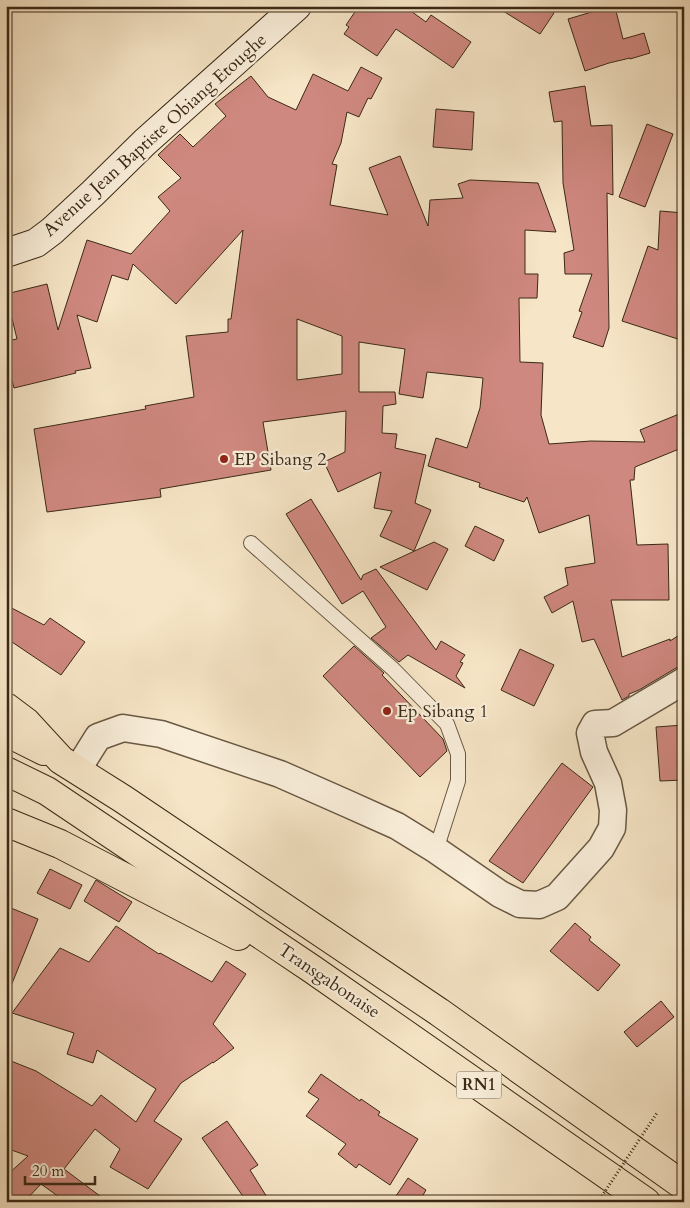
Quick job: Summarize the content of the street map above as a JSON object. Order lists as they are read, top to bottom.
{
  "streets": {
    "highway": ["Transgabonaise", "RN1"],
    "street": ["Avenue Jean Baptiste Obiang Etoughe"]
  },
  "places": ["EP Sibang 2", "Ep Sibang 1"],
  "scale_bar": "20 m"
}
